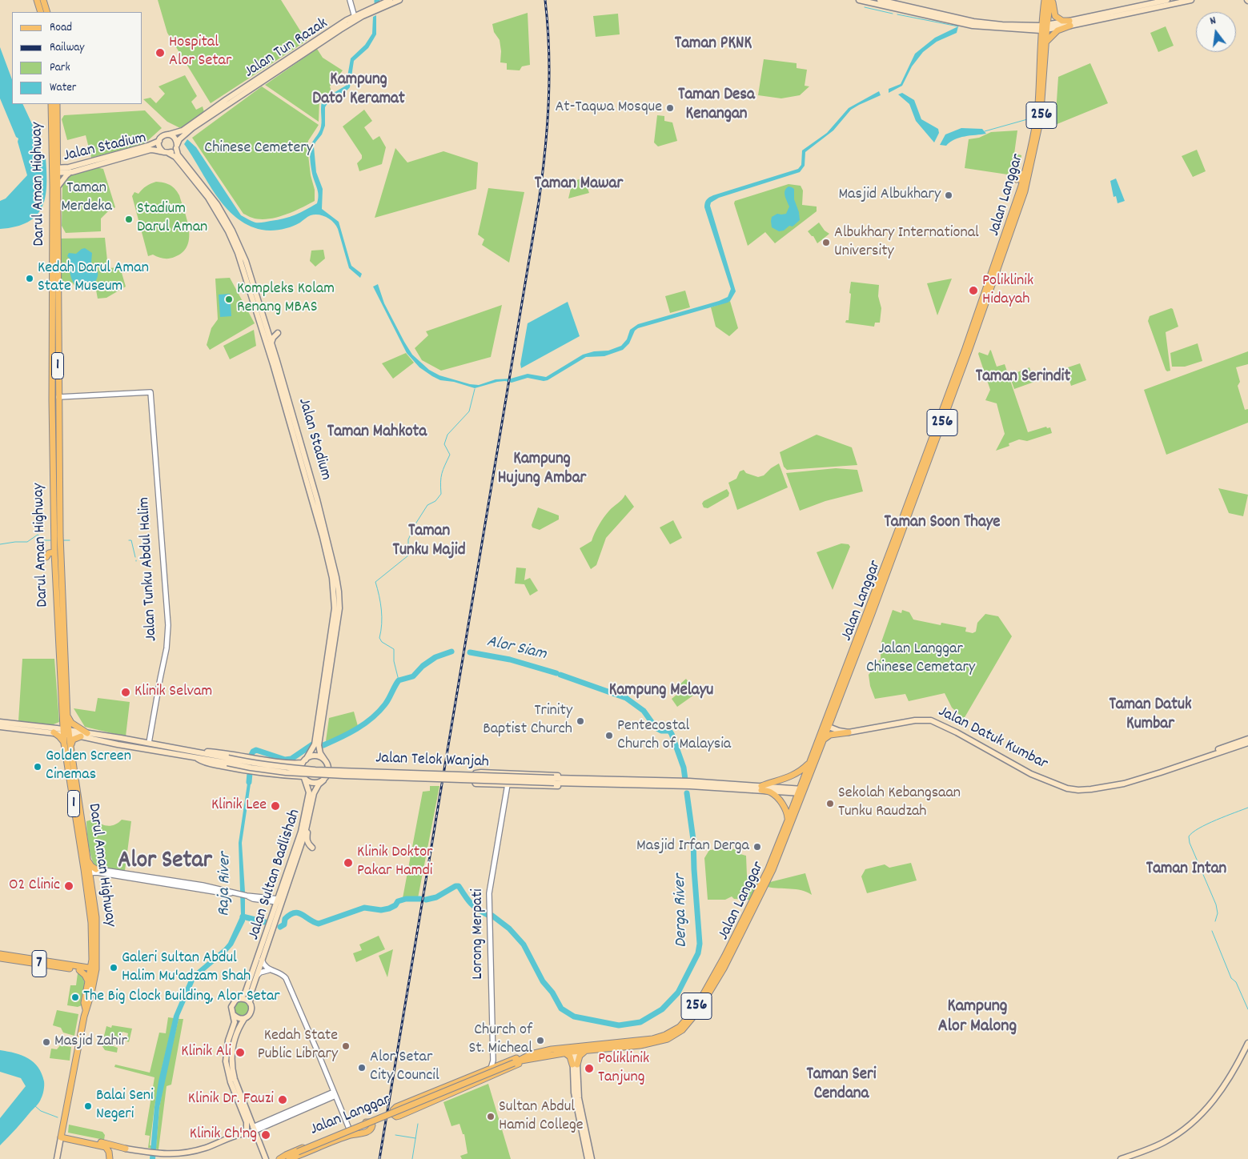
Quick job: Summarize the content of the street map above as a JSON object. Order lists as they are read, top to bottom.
{
  "streets": {
    "main road": [
      "Jalan Tun Razak",
      "256",
      "Jalan Stadium",
      "Darul Aman Highway",
      "Jalan Langgar",
      "1",
      "Jalan Datuk Kumbar",
      "Jalan Telok Wanjah",
      "Jalan Sultan Badlishah",
      "7"
    ],
    "street": ["Jalan Tunku Abdul Halim", "Lorong Merpati"]
  },
  "crossings": [
    ["Jalan Tun Razak", "Jalan Stadium"],
    ["Jalan Stadium", "Darul Aman Highway"],
    ["Jalan Stadium", "Jalan Sultan Badlishah"],
    ["Darul Aman Highway", "1"],
    ["Darul Aman Highway", "Jalan Tunku Abdul Halim"],
    ["Darul Aman Highway", "Jalan Telok Wanjah"],
    ["Darul Aman Highway", "7"],
    ["Jalan Langgar", "Jalan Datuk Kumbar"],
    ["Jalan Langgar", "Jalan Telok Wanjah"],
    ["Jalan Tunku Abdul Halim", "Jalan Telok Wanjah"]
  ],
  "districts": [
    "Taman PKNK",
    "Kampung Dato' Keramat",
    "Taman Desa Kenangan",
    "Taman Mawar",
    "Taman Serindit",
    "Taman Mahkota",
    "Kampung Hujung Ambar",
    "Taman Soon Thaye",
    "Taman Tunku Majid",
    "Kampung Melayu",
    "Taman Datuk Kumbar",
    "Alor Setar",
    "Taman Intan",
    "Kampung Alor Malong",
    "Taman Seri Cendana"
  ],
  "water": ["Alor Siam", "Raja River", "Derga River"],
  "parks": ["Chinese Cemetery", "Taman Merdeka", "Jalan Langgar Chinese Cemetary"],
  "places": [
    "Hospital Alor Setar",
    "At-Taqwa Mosque",
    "Masjid Albukhary",
    "Stadium Darul Aman",
    "Albukhary International University",
    "Kedah Darul Aman State Museum",
    "Poliklinik Hidayah",
    "Kompleks Kolam Renang MBAS",
    "Klinik Selvam",
    "Trinity Baptist Church",
    "Pentecostal Church of Malaysia",
    "Golden Screen Cinemas",
    "Sekolah Kebangsaan Tunku Raudzah",
    "Klinik Lee",
    "Masjid Irfan Derga",
    "Klinik Doktor Pakar Hamdi",
    "O2 Clinic",
    "Galeri Sultan Abdul Halim Mu'adzam Shah",
    "The Big Clock Building, Alor Setar",
    "Church of St. Micheal",
    "Masjid Zahir",
    "Kedah State Public Library",
    "Klinik Ali",
    "Alor Setar City Council",
    "Poliklinik Tanjung",
    "Klinik Dr. Fauzi",
    "Balai Seni Negeri",
    "Sultan Abdul Hamid College",
    "Klinik Ch'ng"
  ],
  "legend": [
    "Road",
    "Railway",
    "Park",
    "Water"
  ],
  "north": "top"
}
